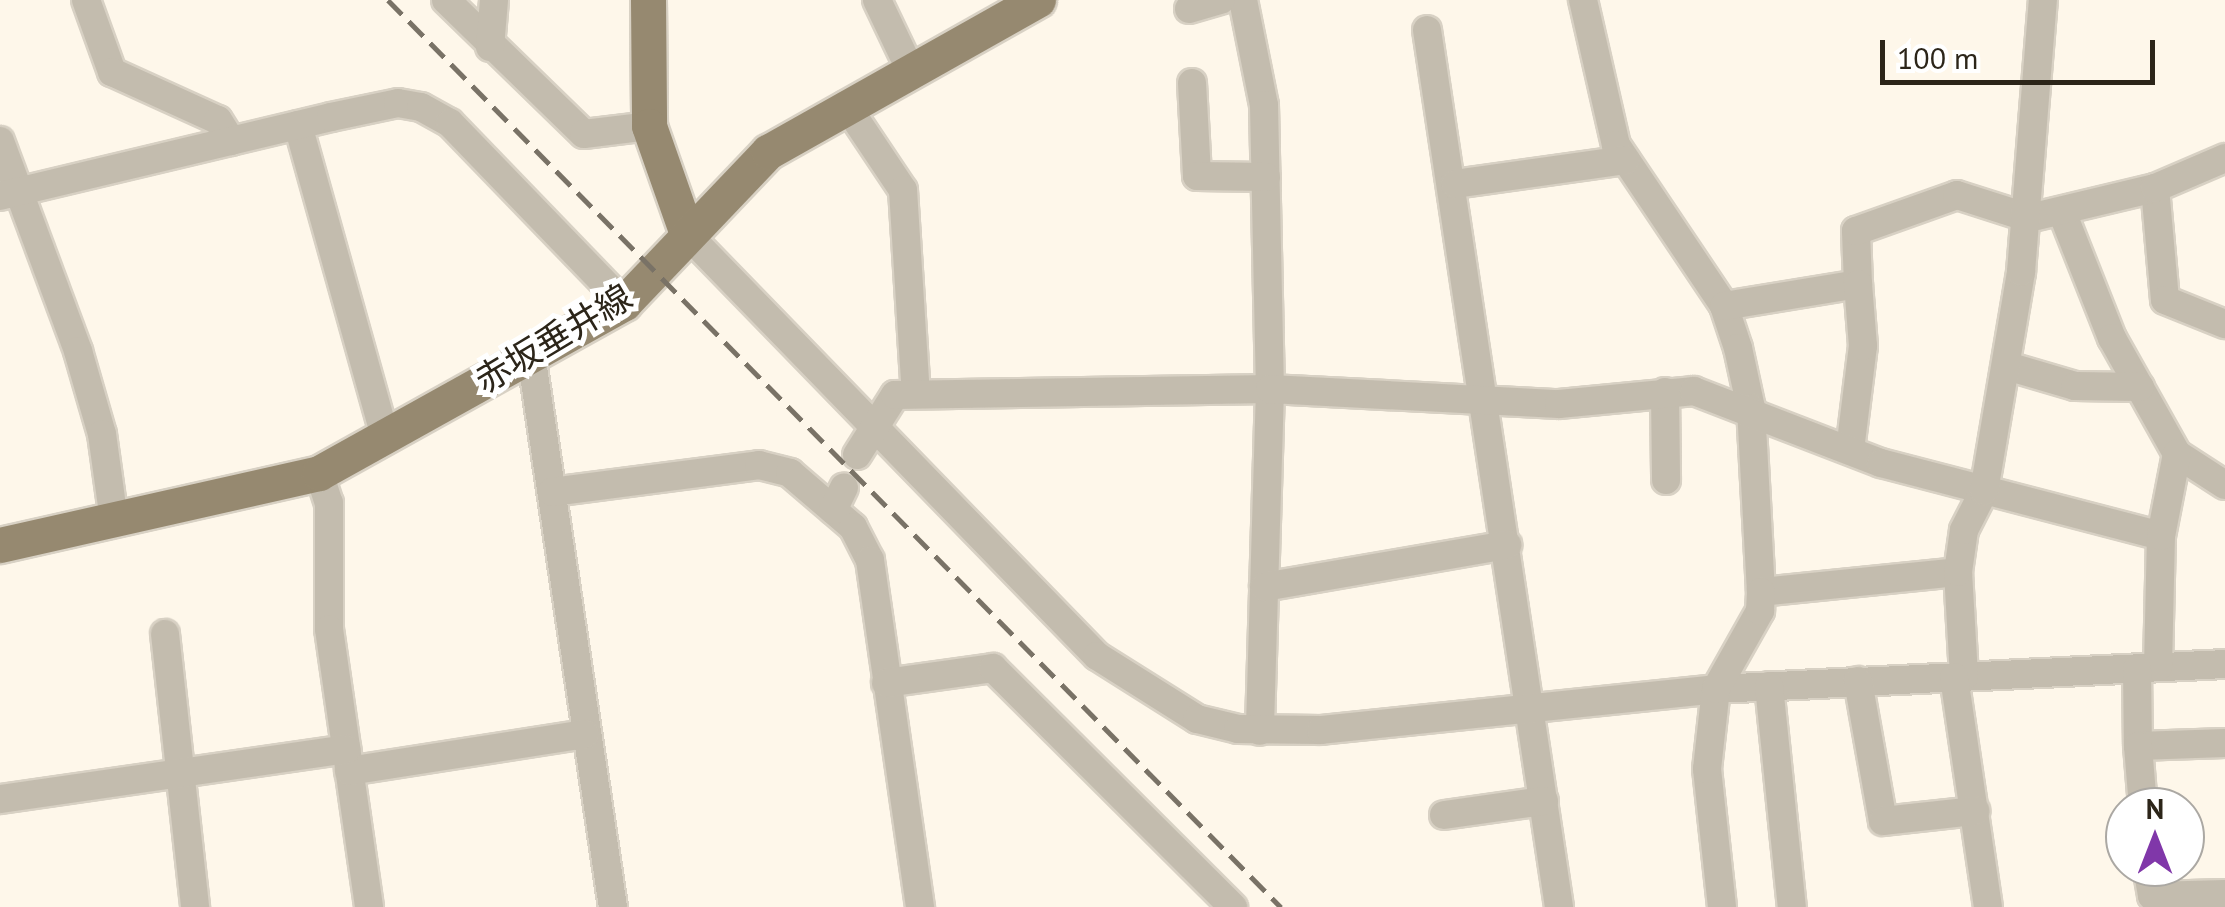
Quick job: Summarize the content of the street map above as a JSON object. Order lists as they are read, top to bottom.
{
  "streets": {
    "main road": ["赤坂垂井線"]
  },
  "scale_bar": "100 m",
  "north": "top"
}
